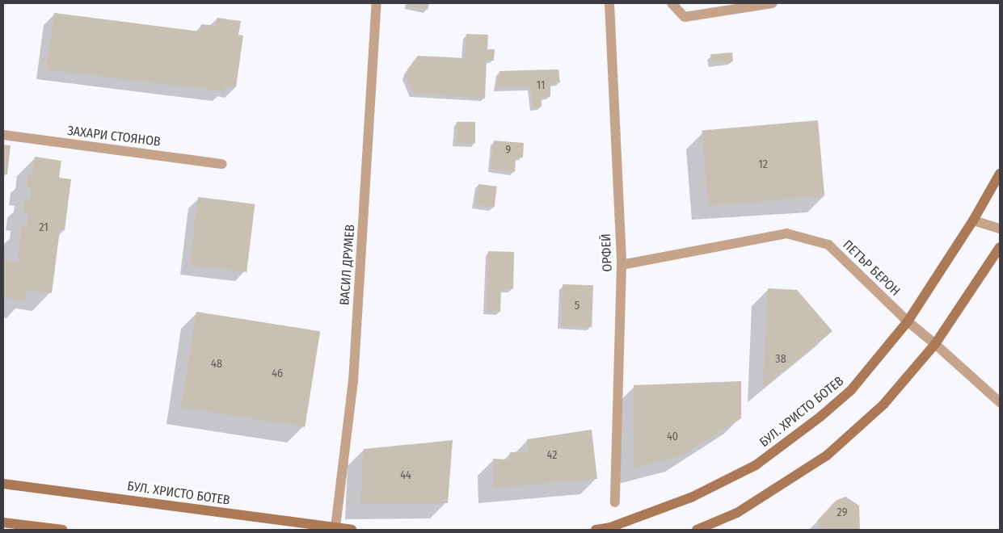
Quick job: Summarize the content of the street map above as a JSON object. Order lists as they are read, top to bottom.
{
  "streets": {
    "main road": ["БУЛ. ХРИСТО БОТЕВ"],
    "street": [
      "ЗАХАРИ СТОЯНОВ",
      "ОРФЕЙ",
      "ВАСИЛ ДРУМЕВ",
      "ПЕТЪР БЕРОН"
    ]
  },
  "crossings": [
    ["ОРФЕЙ", "ПЕТЪР БЕРОН"],
    ["ВАСИЛ ДРУМЕВ", "БУЛ. ХРИСТО БОТЕВ"],
    ["ПЕТЪР БЕРОН", "БУЛ. ХРИСТО БОТЕВ"]
  ],
  "house_numbers": [
    "11",
    "9",
    "12",
    "21",
    "5",
    "38",
    "48",
    "46",
    "40",
    "42",
    "44",
    "29"
  ]
}
